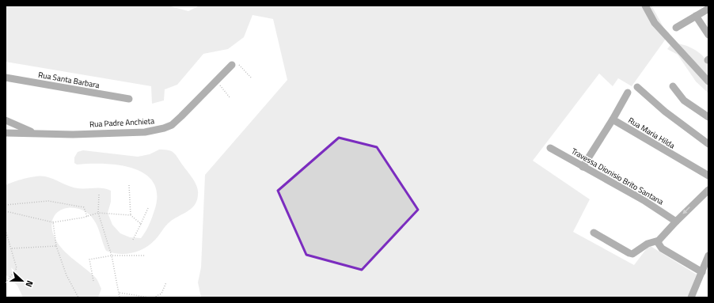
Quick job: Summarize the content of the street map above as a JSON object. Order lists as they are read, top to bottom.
{
  "streets": {
    "street": [
      "Rua Santa Barbara",
      "Rua Padre Anchieta",
      "Rua Maria Hilda",
      "Travessa Dionisio Brito Santana"
    ]
  },
  "north": "right"
}
